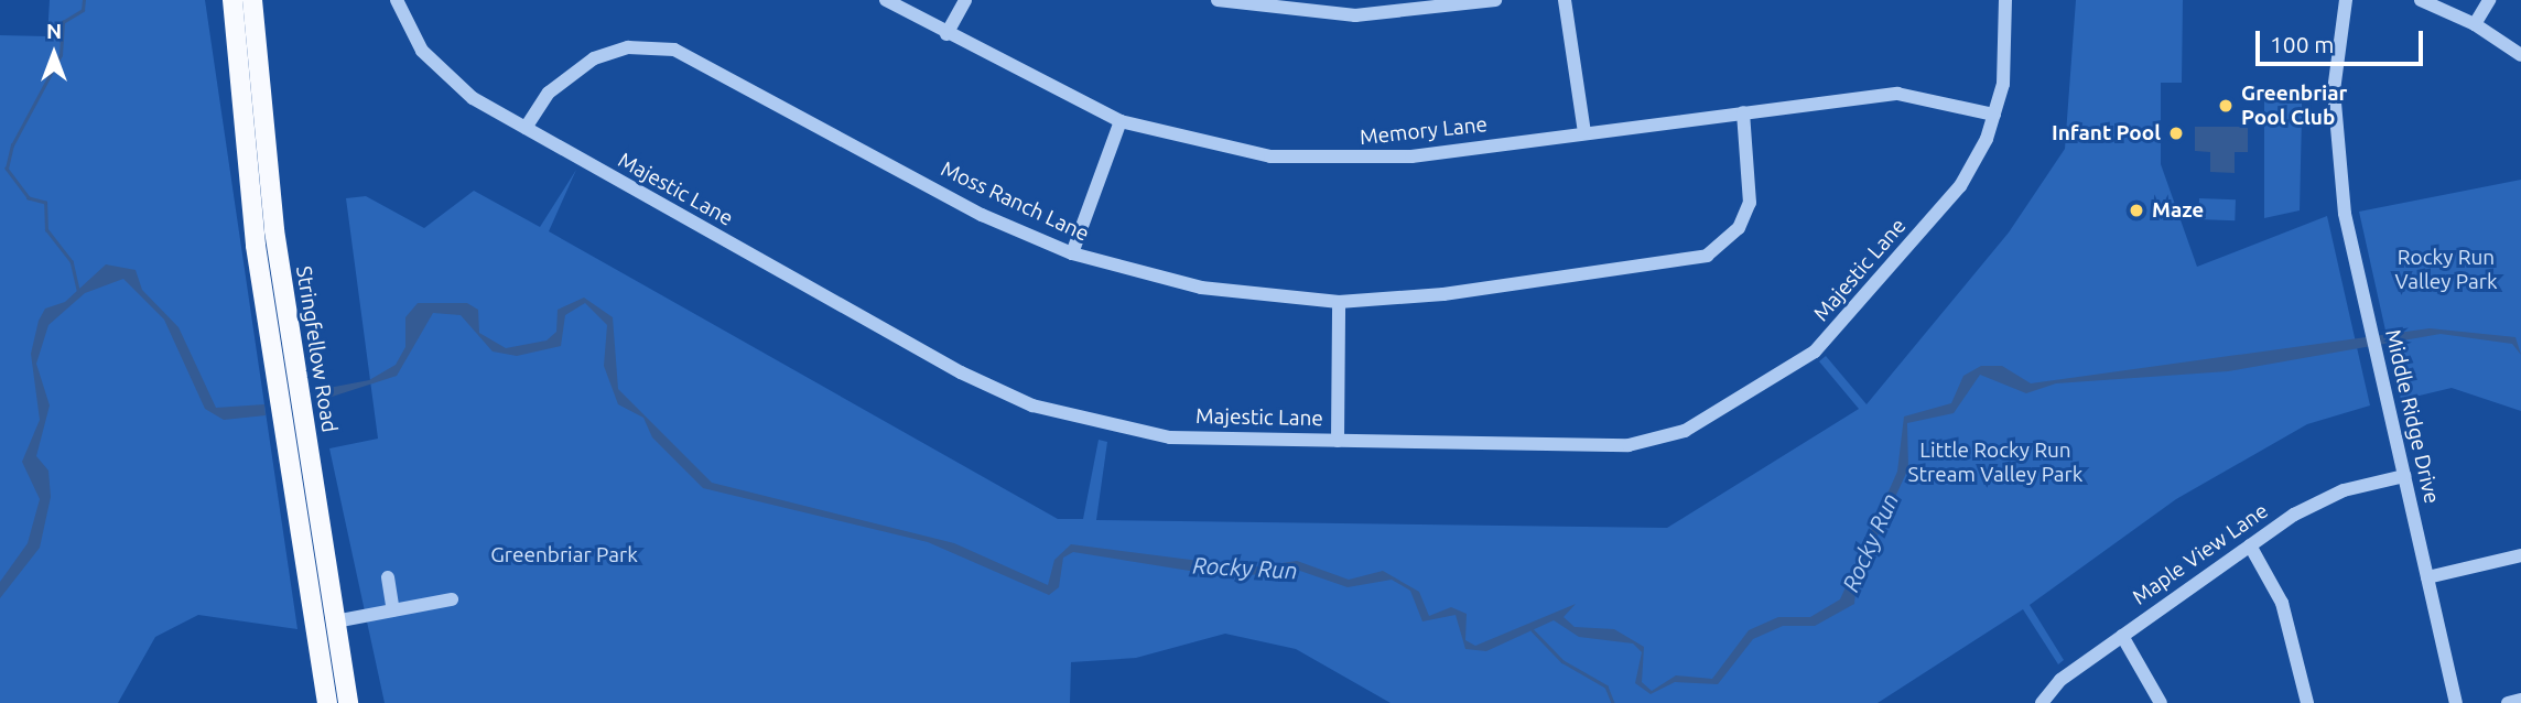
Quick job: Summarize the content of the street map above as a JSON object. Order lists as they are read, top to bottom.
{
  "streets": {
    "main road": ["Stringfellow Road"],
    "street": [
      "Memory Lane",
      "Majestic Lane",
      "Moss Ranch Lane",
      "Middle Ridge Drive",
      "Maple View Lane"
    ]
  },
  "crossings": [
    ["Memory Lane", "Majestic Lane"],
    ["Memory Lane", "Moss Ranch Lane"],
    ["Majestic Lane", "Moss Ranch Lane"],
    ["Middle Ridge Drive", "Maple View Lane"]
  ],
  "water": ["Rocky Run"],
  "parks": ["Rocky Run Valley Park", "Little Rocky Run Stream Valley Park", "Greenbriar Park"],
  "places": ["Greenbriar Pool Club", "Infant Pool", "Maze"],
  "scale_bar": "100 m",
  "north": "top"
}
